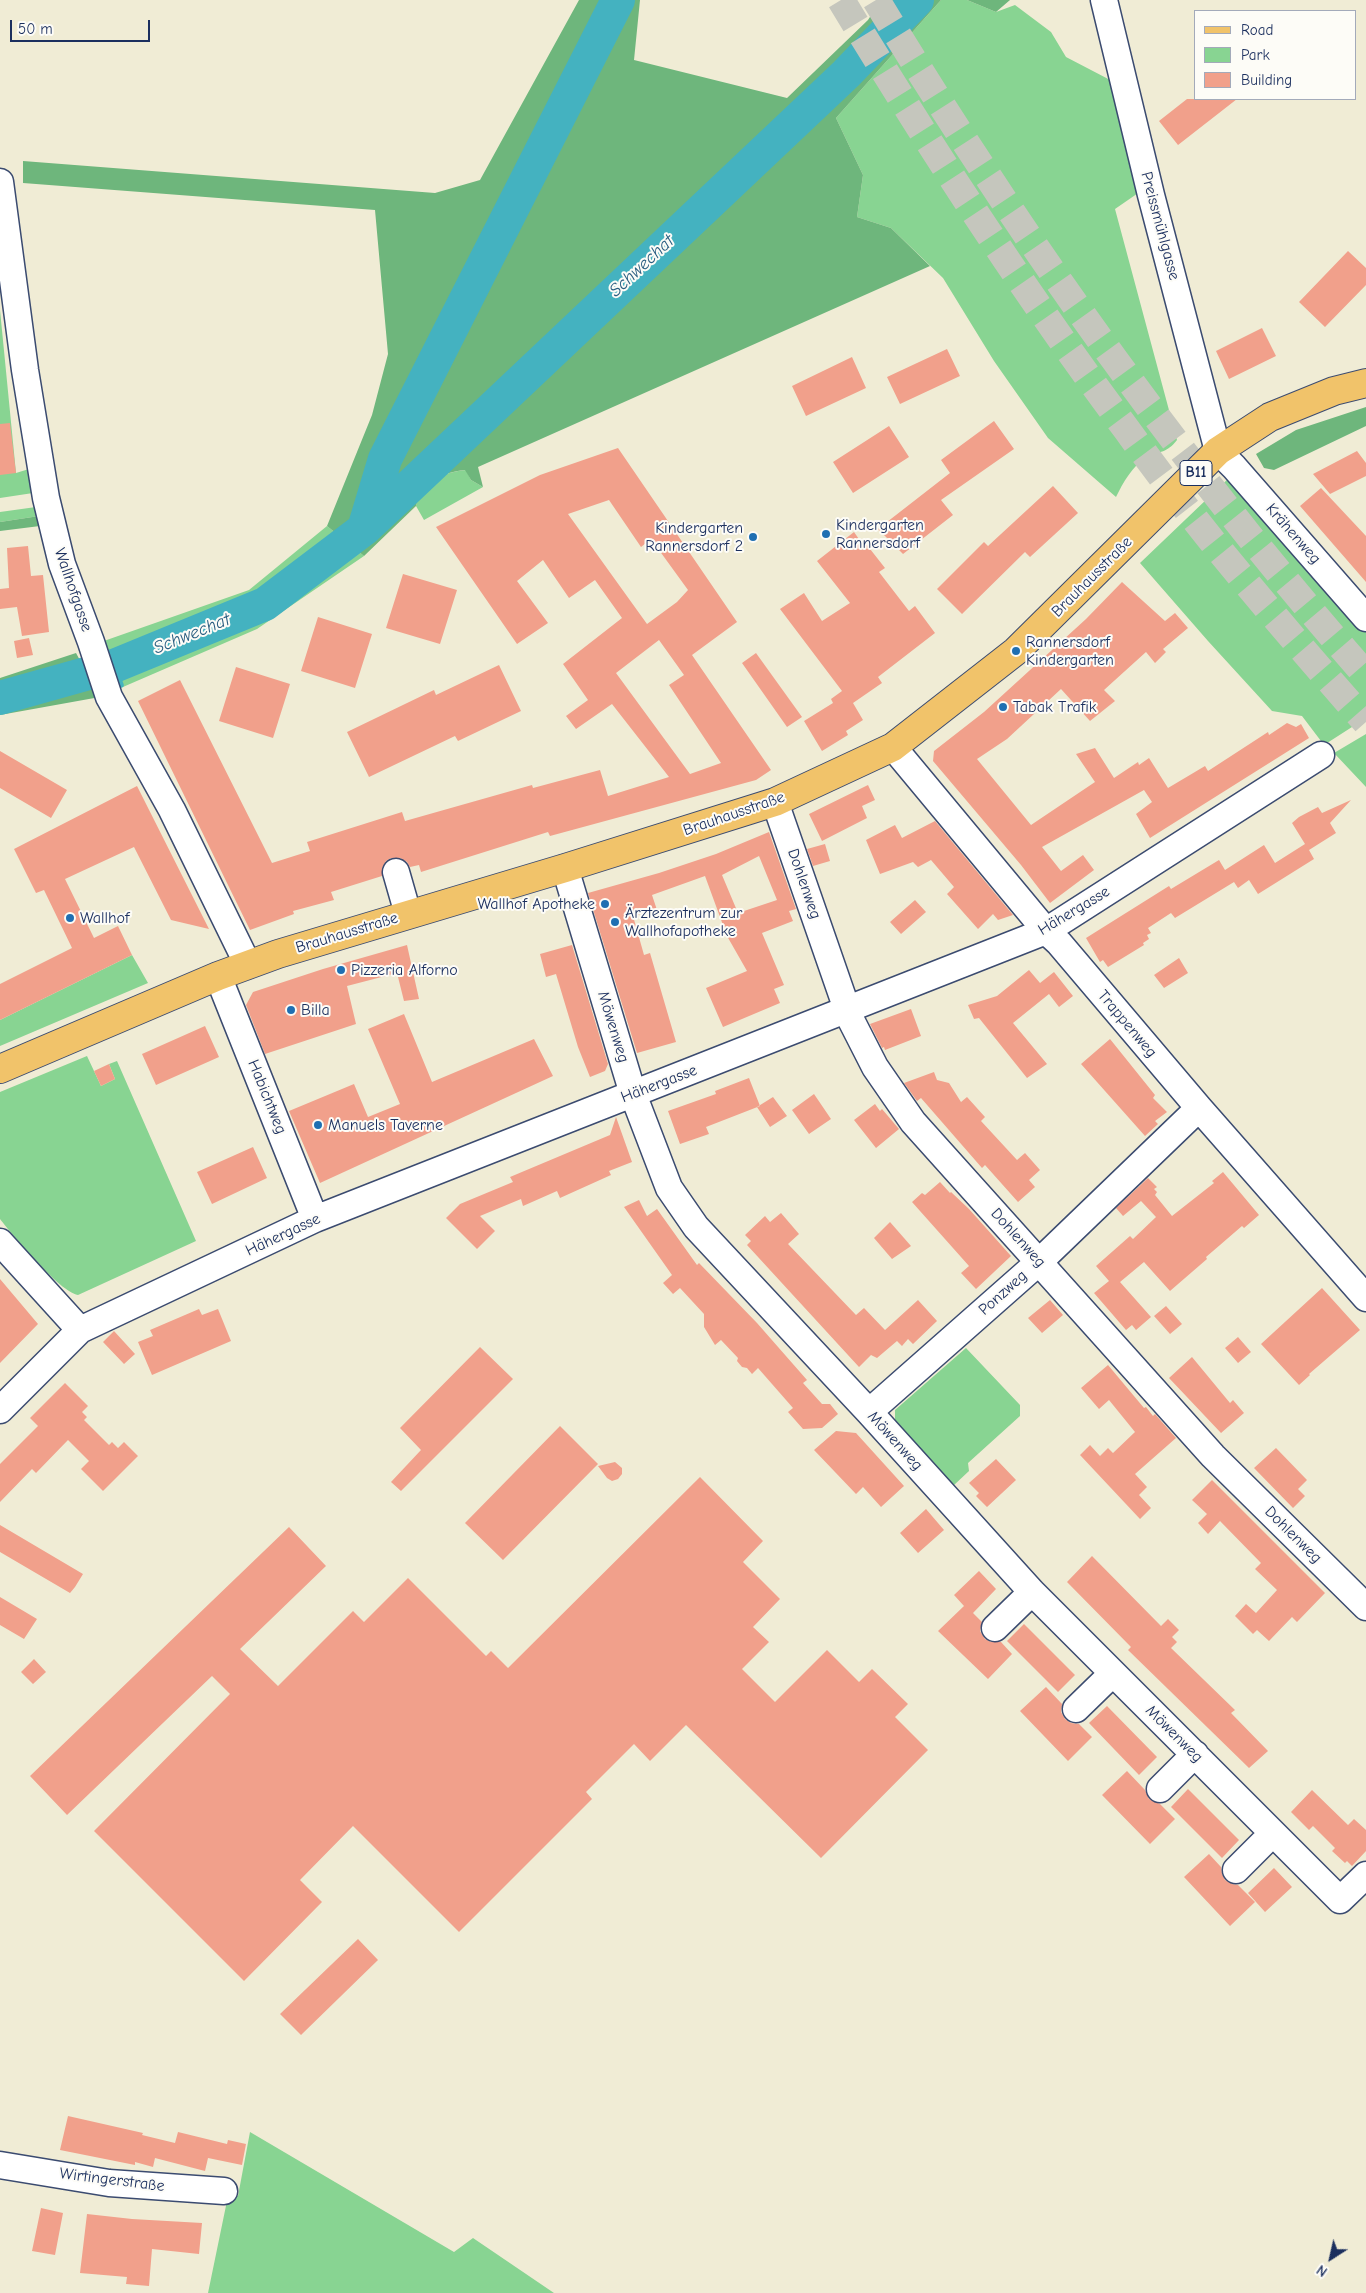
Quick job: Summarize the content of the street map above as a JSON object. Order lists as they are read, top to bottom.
{
  "streets": {
    "main road": ["B11", "Brauhausstraße"],
    "street": [
      "Preissmühlgasse",
      "Krähenweg",
      "Wallhofgasse",
      "Dohlenweg",
      "Hähergasse",
      "Trappenweg",
      "Möwenweg",
      "Habichtweg",
      "Ponzweg",
      "Wirtingerstraße"
    ]
  },
  "crossings": [
    ["Preissmühlgasse", "Krähenweg"],
    ["Preissmühlgasse", "Brauhausstraße"],
    ["Krähenweg", "Brauhausstraße"],
    ["Brauhausstraße", "Wallhofgasse"],
    ["Brauhausstraße", "Dohlenweg"],
    ["Brauhausstraße", "Trappenweg"],
    ["Brauhausstraße", "Möwenweg"],
    ["Brauhausstraße", "Habichtweg"],
    ["Dohlenweg", "Hähergasse"],
    ["Dohlenweg", "Ponzweg"],
    ["Hähergasse", "Trappenweg"],
    ["Hähergasse", "Möwenweg"],
    ["Hähergasse", "Habichtweg"],
    ["Trappenweg", "Ponzweg"],
    ["Möwenweg", "Ponzweg"]
  ],
  "water": ["Schwechat"],
  "places": [
    "Kindergarten Rannersdorf",
    "Kindergarten Rannersdorf 2",
    "Rannersdorf Kindergarten",
    "Tabak Trafik",
    "Wallhof Apotheke",
    "Wallhof",
    "Ärztezentrum zur Wallhofapotheke",
    "Pizzeria Alforno",
    "Billa",
    "Manuels Taverne"
  ],
  "legend": ["Road", "Park", "Building"],
  "scale_bar": "50 m",
  "north": "bottom left"
}
